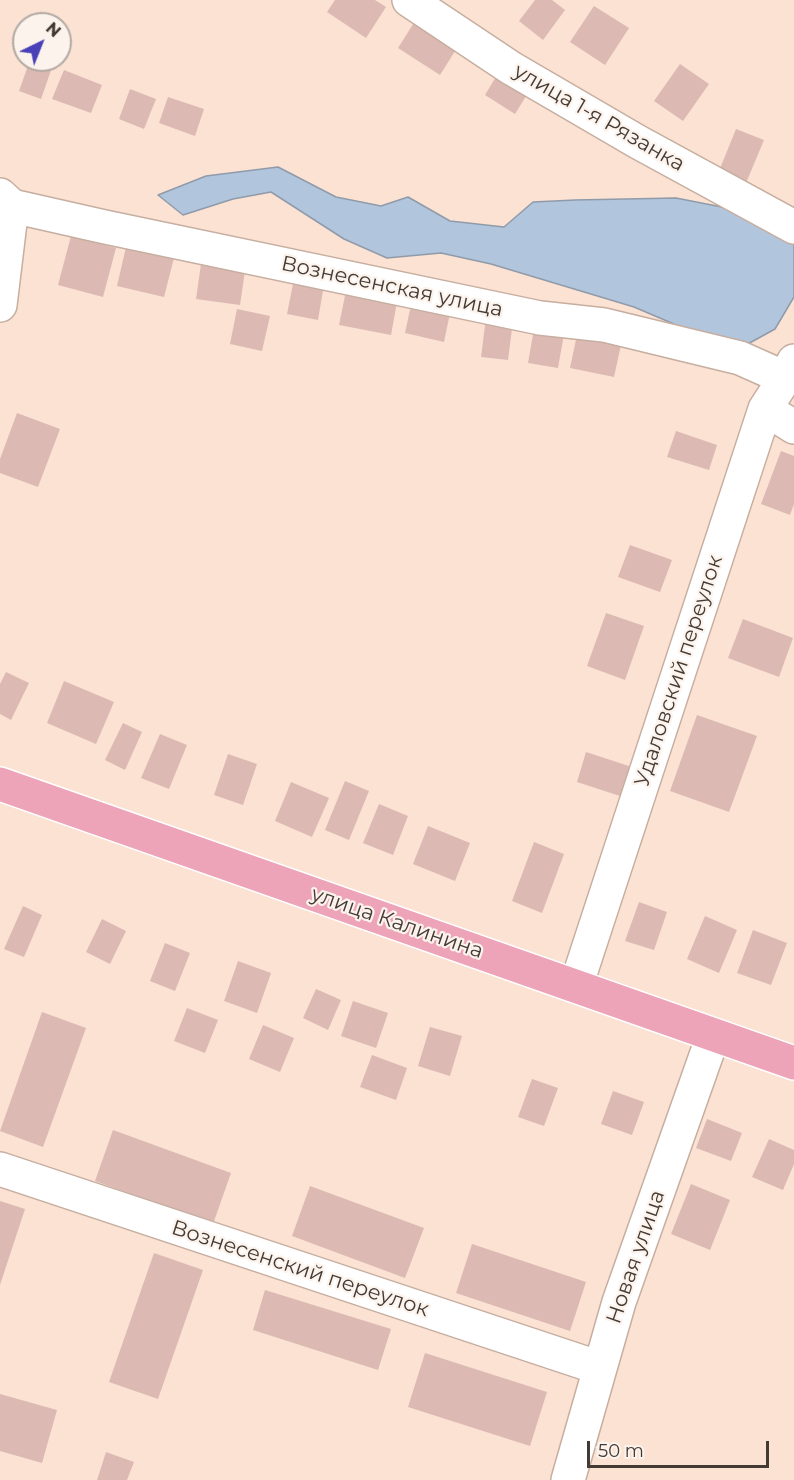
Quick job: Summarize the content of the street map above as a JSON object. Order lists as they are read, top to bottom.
{
  "streets": {
    "main road": ["улица Калинина"],
    "street": [
      "улица 1-я Рязанка",
      "Вознесенская улица",
      "Удаловский переулок",
      "Новая улица",
      "Вознесенский переулок"
    ]
  },
  "crossings": [
    ["Вознесенская улица", "Удаловский переулок"],
    ["Удаловский переулок", "улица Калинина"],
    ["улица Калинина", "Новая улица"],
    ["Новая улица", "Вознесенский переулок"]
  ],
  "scale_bar": "50 m",
  "north": "top right"
}
